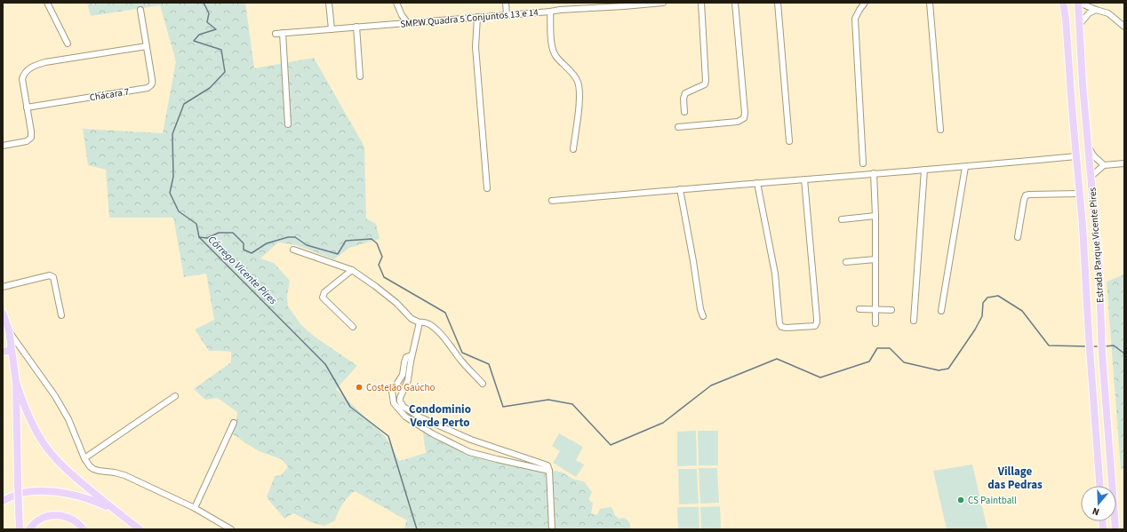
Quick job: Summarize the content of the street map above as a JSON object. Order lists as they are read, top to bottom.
{
  "streets": {
    "main road": ["Estrada Parque Vicente Pires"],
    "street": ["SMPW Quadra 5 Conjuntos 13 e 14", "Chácara 7"]
  },
  "districts": ["Condominio Verde Perto", "Village das Pedras"],
  "water": ["Córrego Vicente Pires"],
  "places": ["Costelão Gaúcho", "CS Paintball"],
  "north": "bottom"
}
